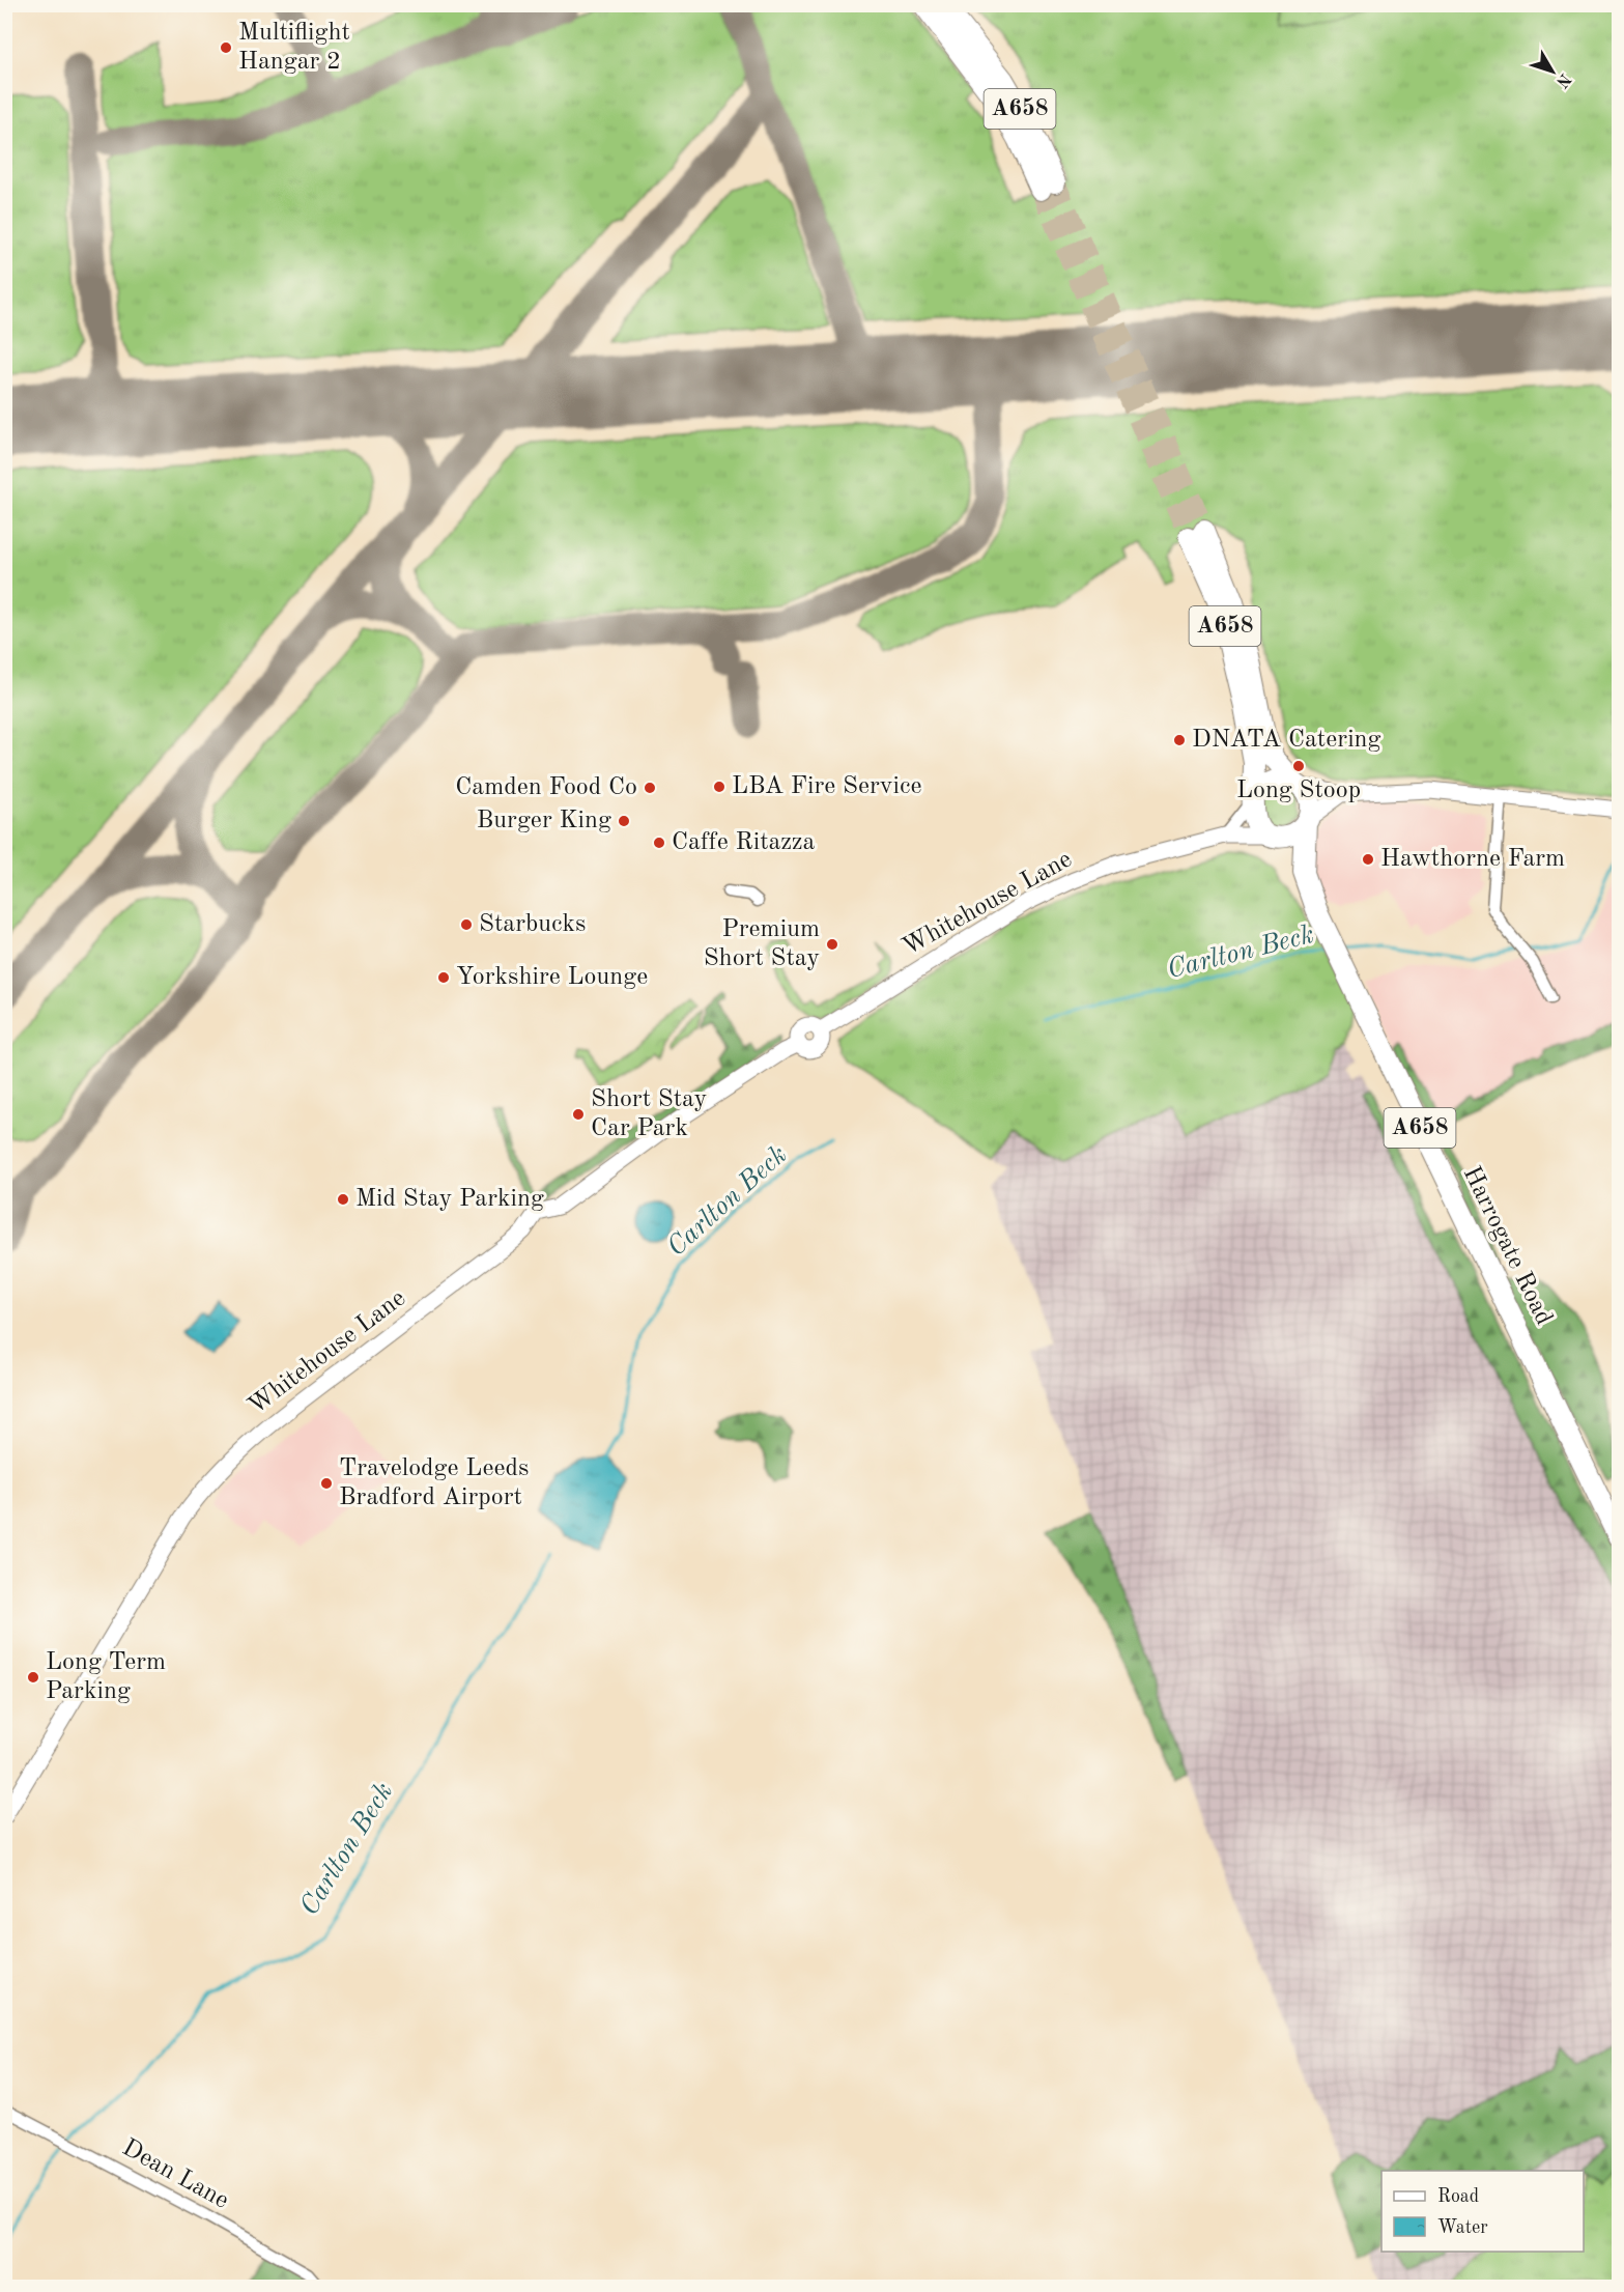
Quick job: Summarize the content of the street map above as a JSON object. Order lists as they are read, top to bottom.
{
  "streets": {
    "highway": ["A658", "Harrogate Road"],
    "street": ["Whitehouse Lane", "Dean Lane"]
  },
  "crossings": [
    ["A658", "Whitehouse Lane"],
    ["A658", "Harrogate Road"],
    ["Whitehouse Lane", "Harrogate Road"]
  ],
  "water": ["Carlton Beck"],
  "places": [
    "Multiflight Hangar 2",
    "DNATA Catering",
    "Long Stoop",
    "LBA Fire Service",
    "Camden Food Co",
    "Burger King",
    "Caffe Ritazza",
    "Hawthorne Farm",
    "Starbucks",
    "Premium Short Stay",
    "Yorkshire Lounge",
    "Short Stay Car Park",
    "Mid Stay Parking",
    "Travelodge Leeds Bradford Airport",
    "Long Term Parking"
  ],
  "legend": ["Road", "Water"],
  "north": "bottom right"
}
